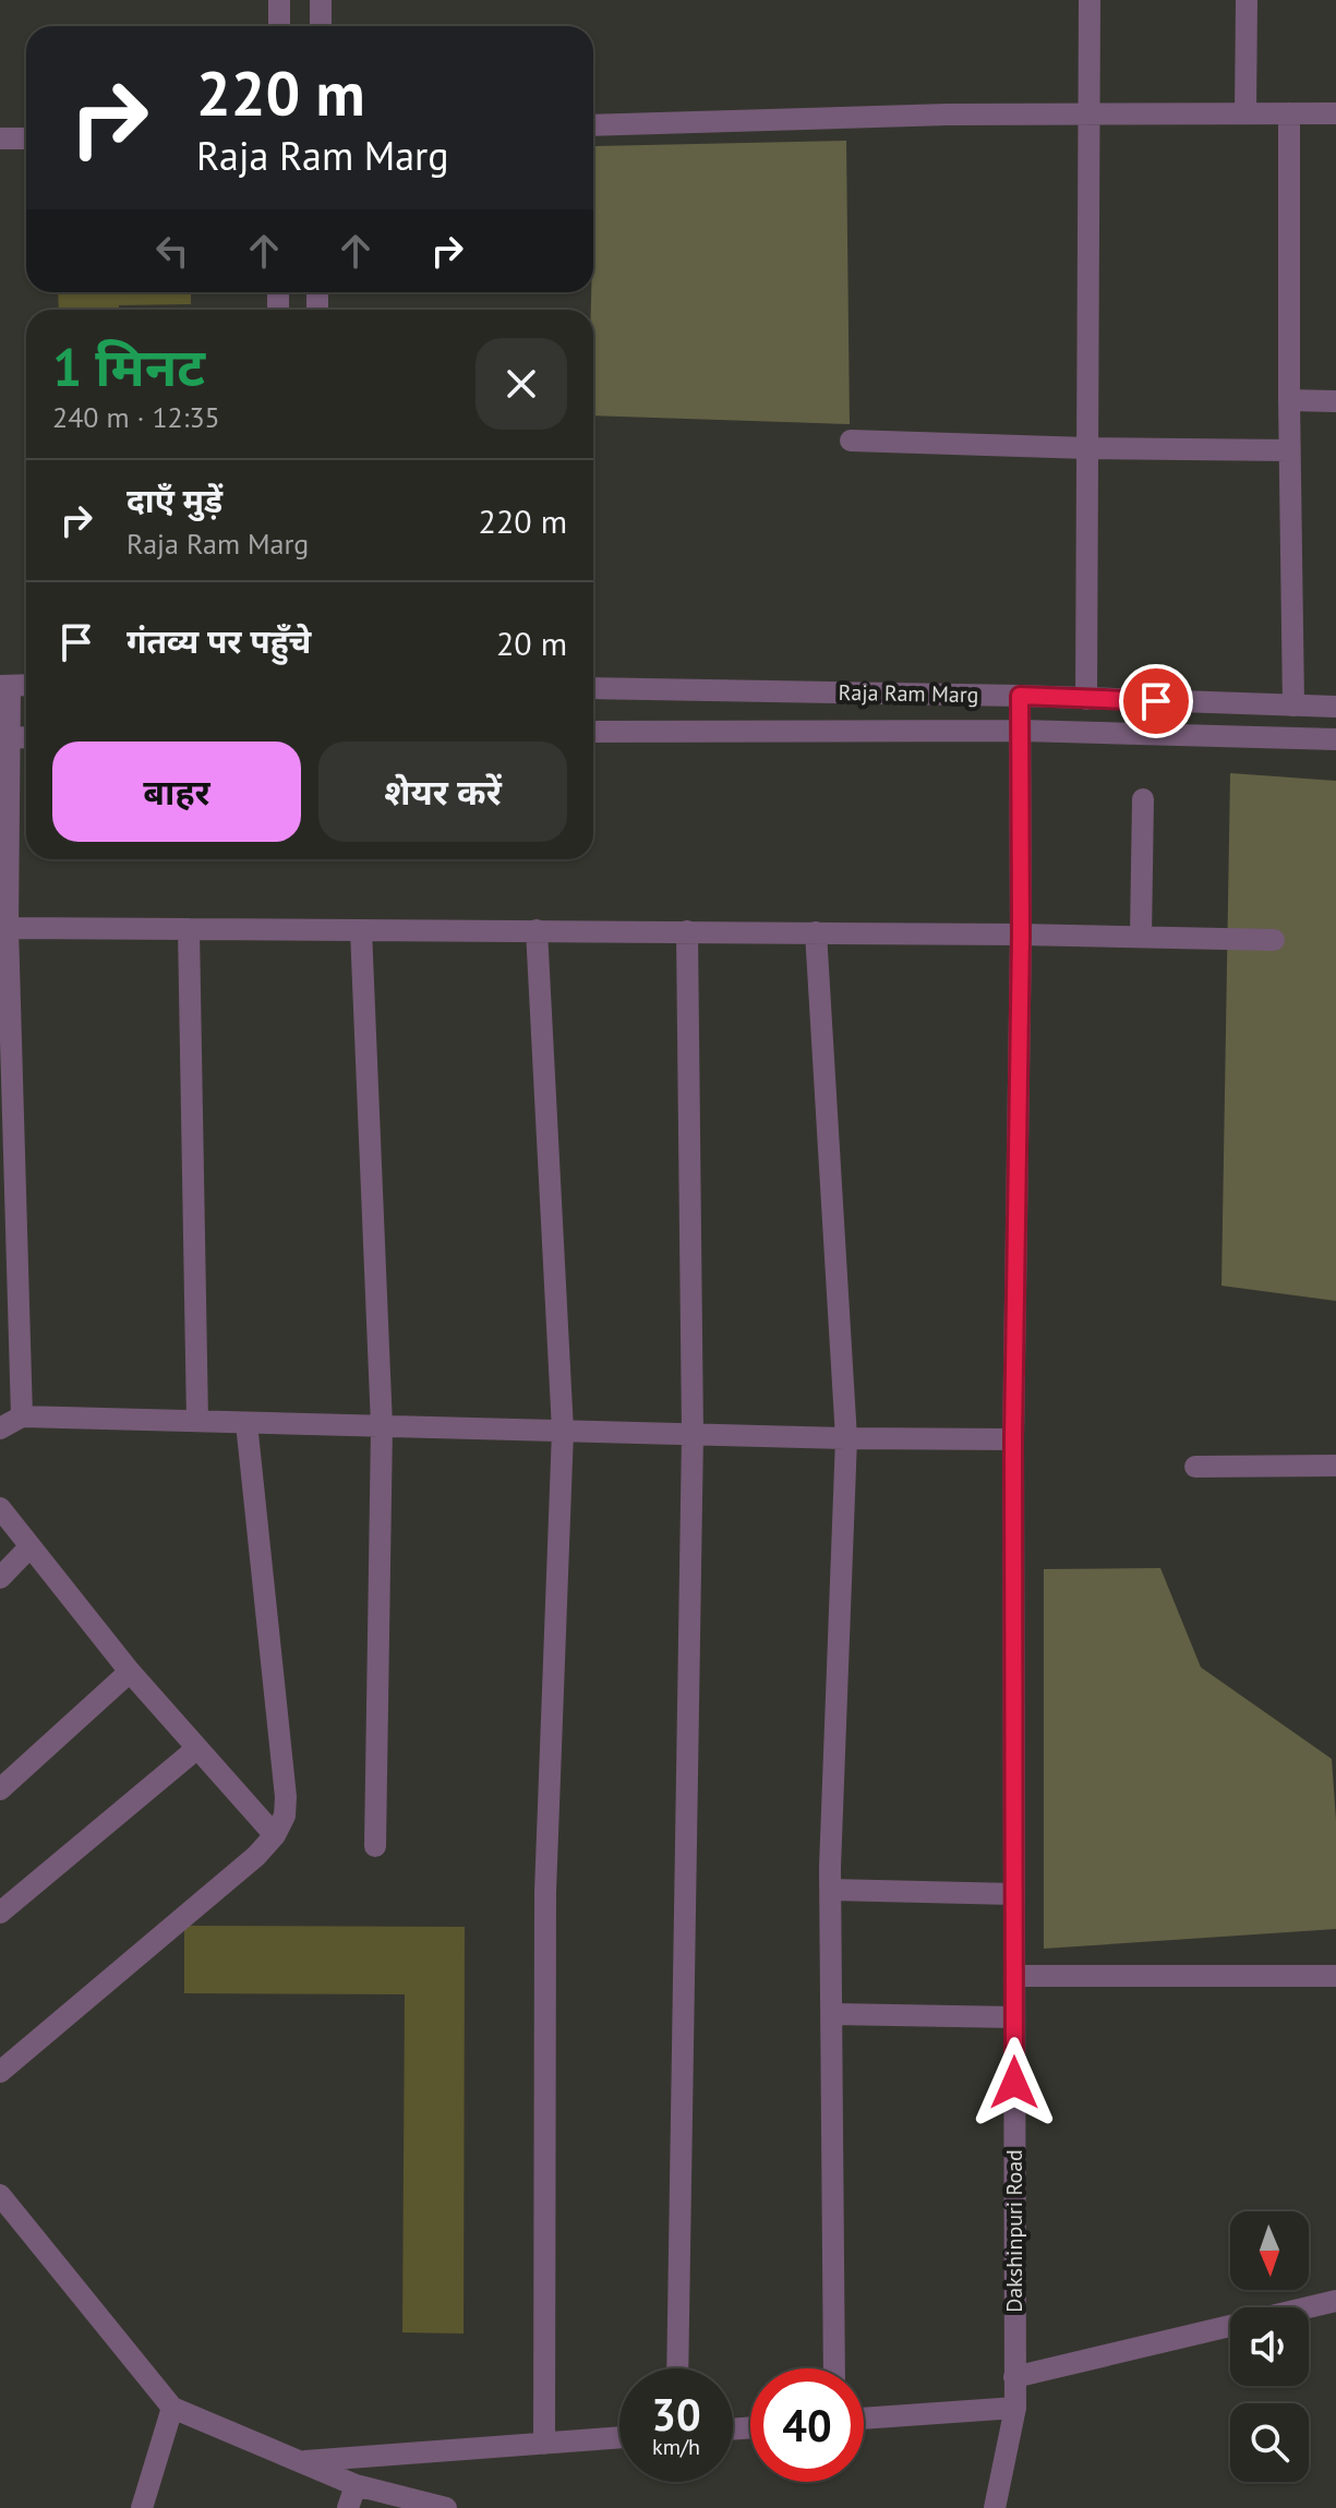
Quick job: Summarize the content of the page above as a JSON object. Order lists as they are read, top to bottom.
{
  "streets": {
    "street": ["Raja Ram Marg", "Dakshinpuri Road"]
  },
  "crossings": [
    ["Raja Ram Marg", "Dakshinpuri Road"]
  ],
  "north": "bottom",
  "page": {
    "turn": ["220 m", "Raja Ram Marg"],
    "heading": ["1 मिनट", "240 m · 12:35"],
    "list": [
      {
        "name": "दाएँ मुड़ें",
        "note": "Raja Ram Marg",
        "value": "220 m"
      },
      {
        "name": "गंतव्य पर पहुँचे",
        "value": "20 m"
      }
    ],
    "buttons": ["बाहर", "शेयर करें"],
    "speed": "30 km/h",
    "limit": "40"
  }
}
